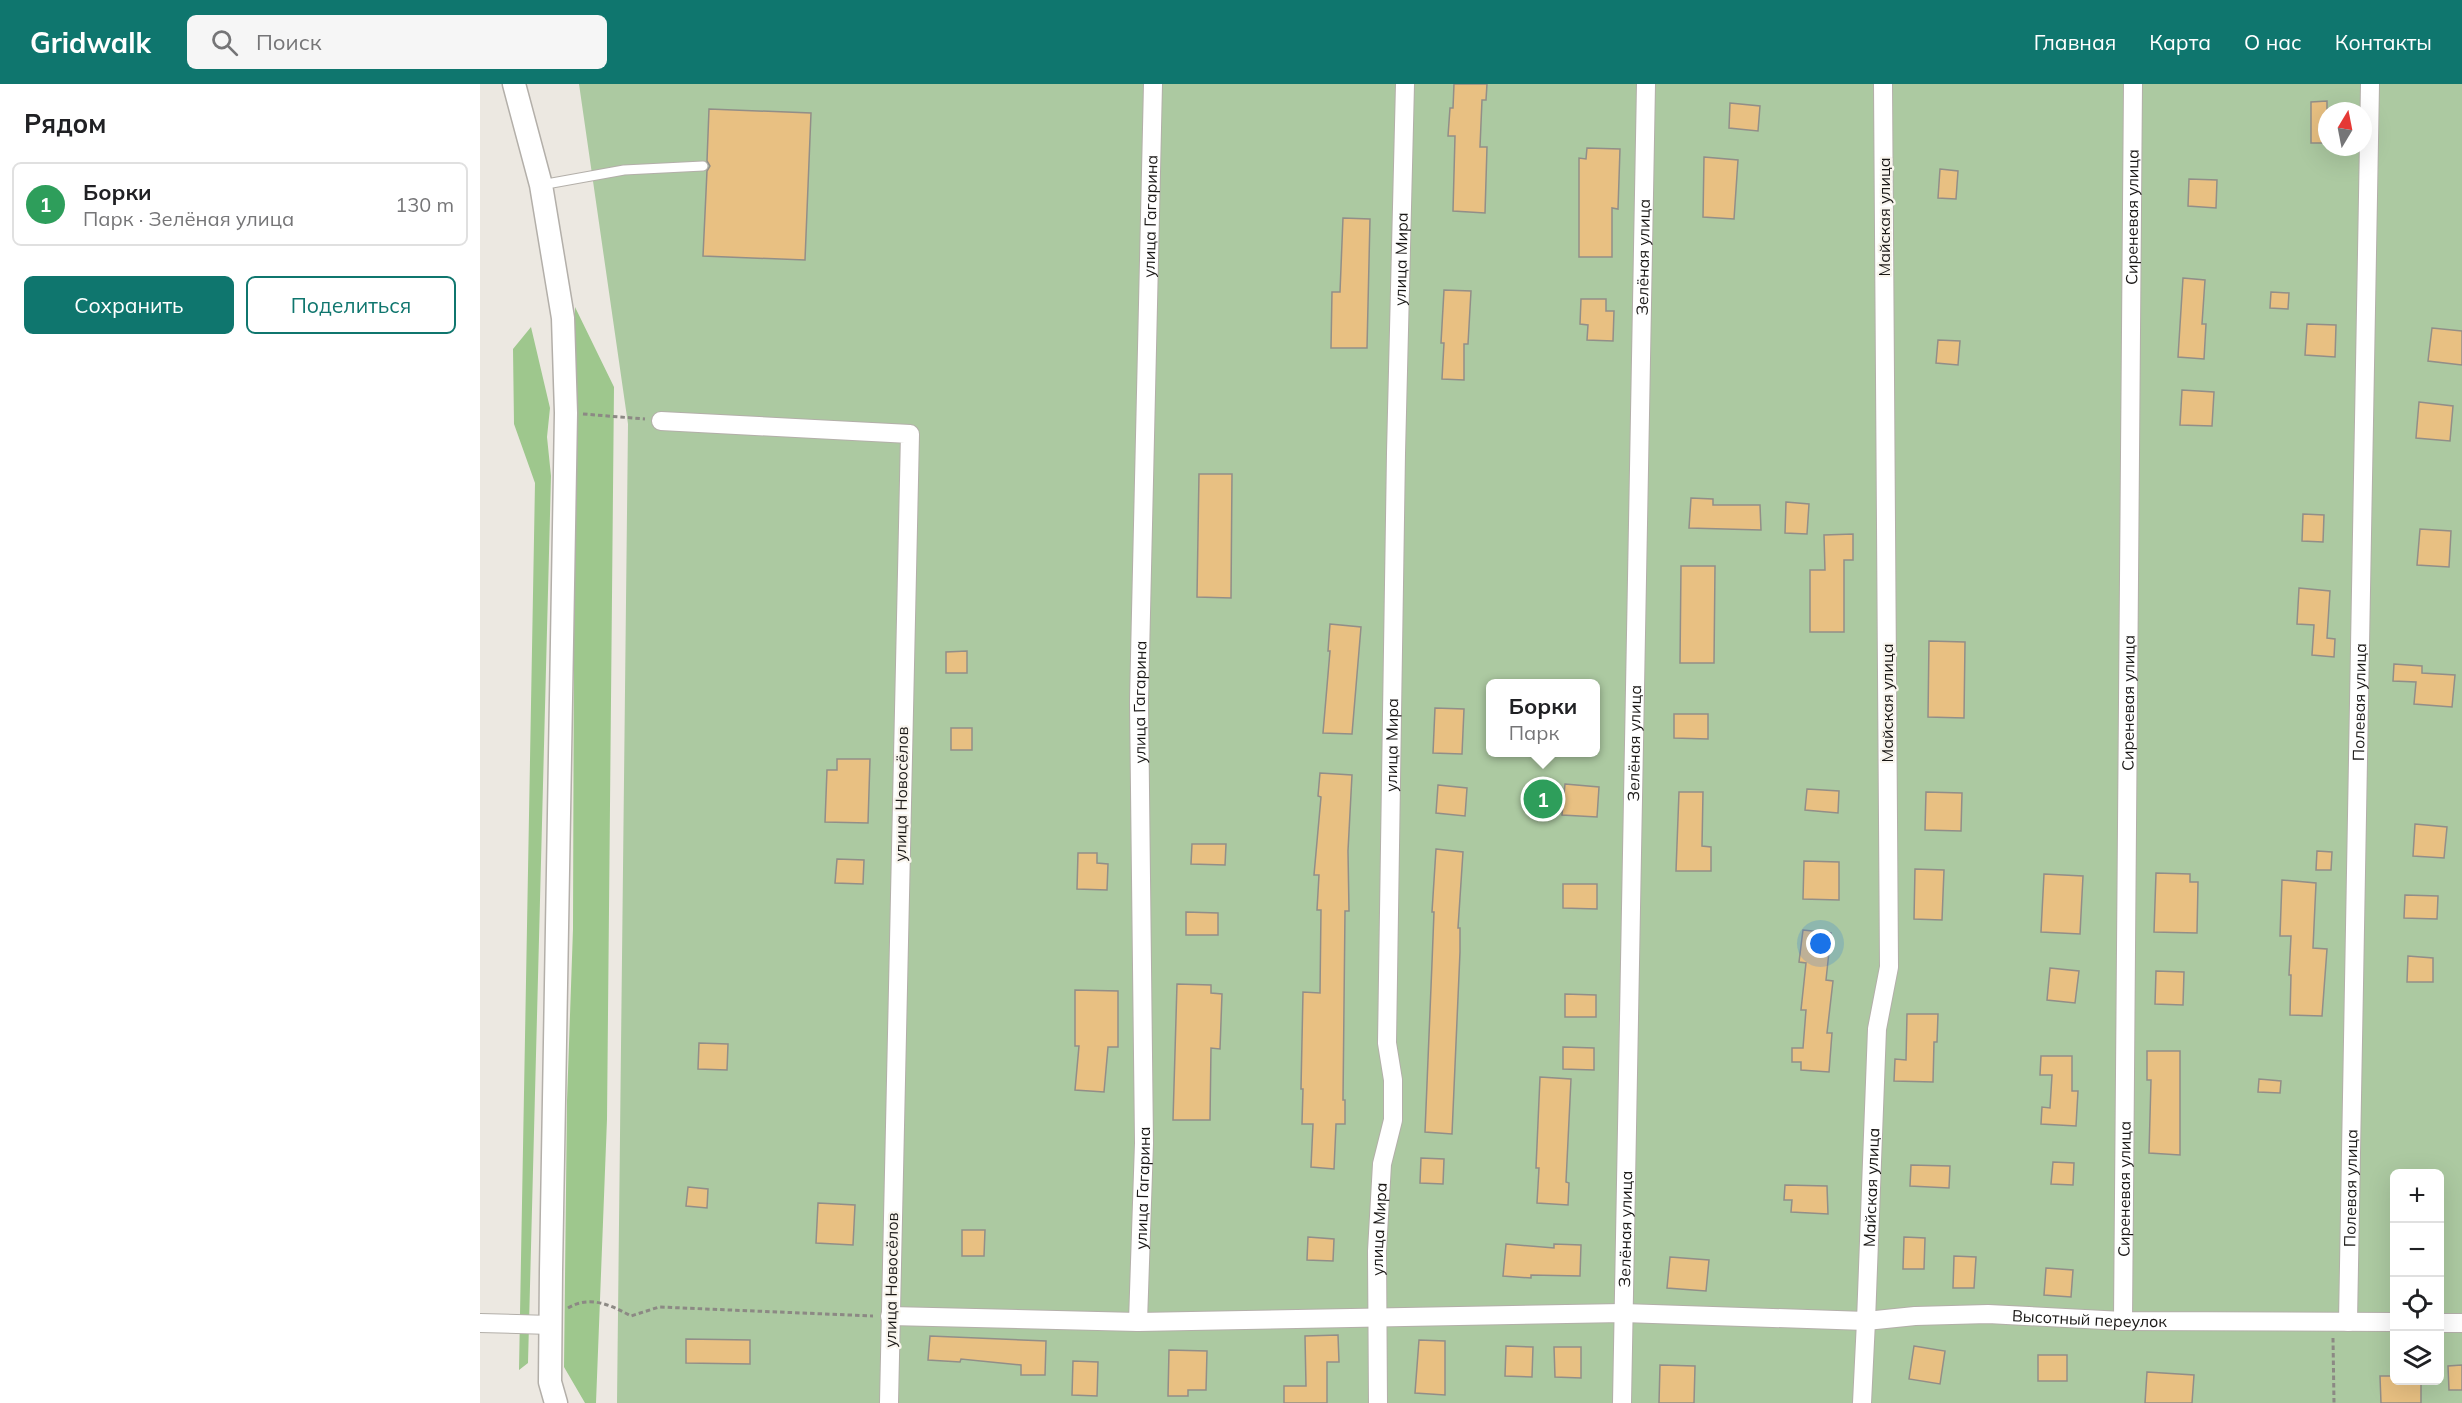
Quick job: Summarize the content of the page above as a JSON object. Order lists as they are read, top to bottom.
{
  "streets": {
    "street": [
      "улица Гагарина",
      "Майская улица",
      "Сиреневая улица",
      "улица Мира",
      "Зелёная улица",
      "Полевая улица",
      "улица Новосёлов",
      "Высотный переулок"
    ]
  },
  "crossings": [
    ["улица Гагарина", "Высотный переулок"],
    ["Майская улица", "Высотный переулок"],
    ["Сиреневая улица", "Высотный переулок"],
    ["улица Мира", "Высотный переулок"],
    ["Зелёная улица", "Высотный переулок"],
    ["Полевая улица", "Высотный переулок"],
    ["улица Новосёлов", "Высотный переулок"]
  ],
  "north": "top",
  "page": {
    "header": "Gridwalk",
    "search": "Поиск",
    "nav": [
      "Главная",
      "Карта",
      "О нас",
      "Контакты"
    ],
    "heading": "Рядом",
    "list": [
      {
        "mark": "1",
        "name": "Борки",
        "note": "Парк · Зелёная улица",
        "value": "130 m"
      }
    ],
    "buttons": ["Сохранить", "Поделиться"],
    "popup": ["Борки", "Парк"],
    "pins": "1",
    "map_buttons": ["+", "−"]
  }
}
